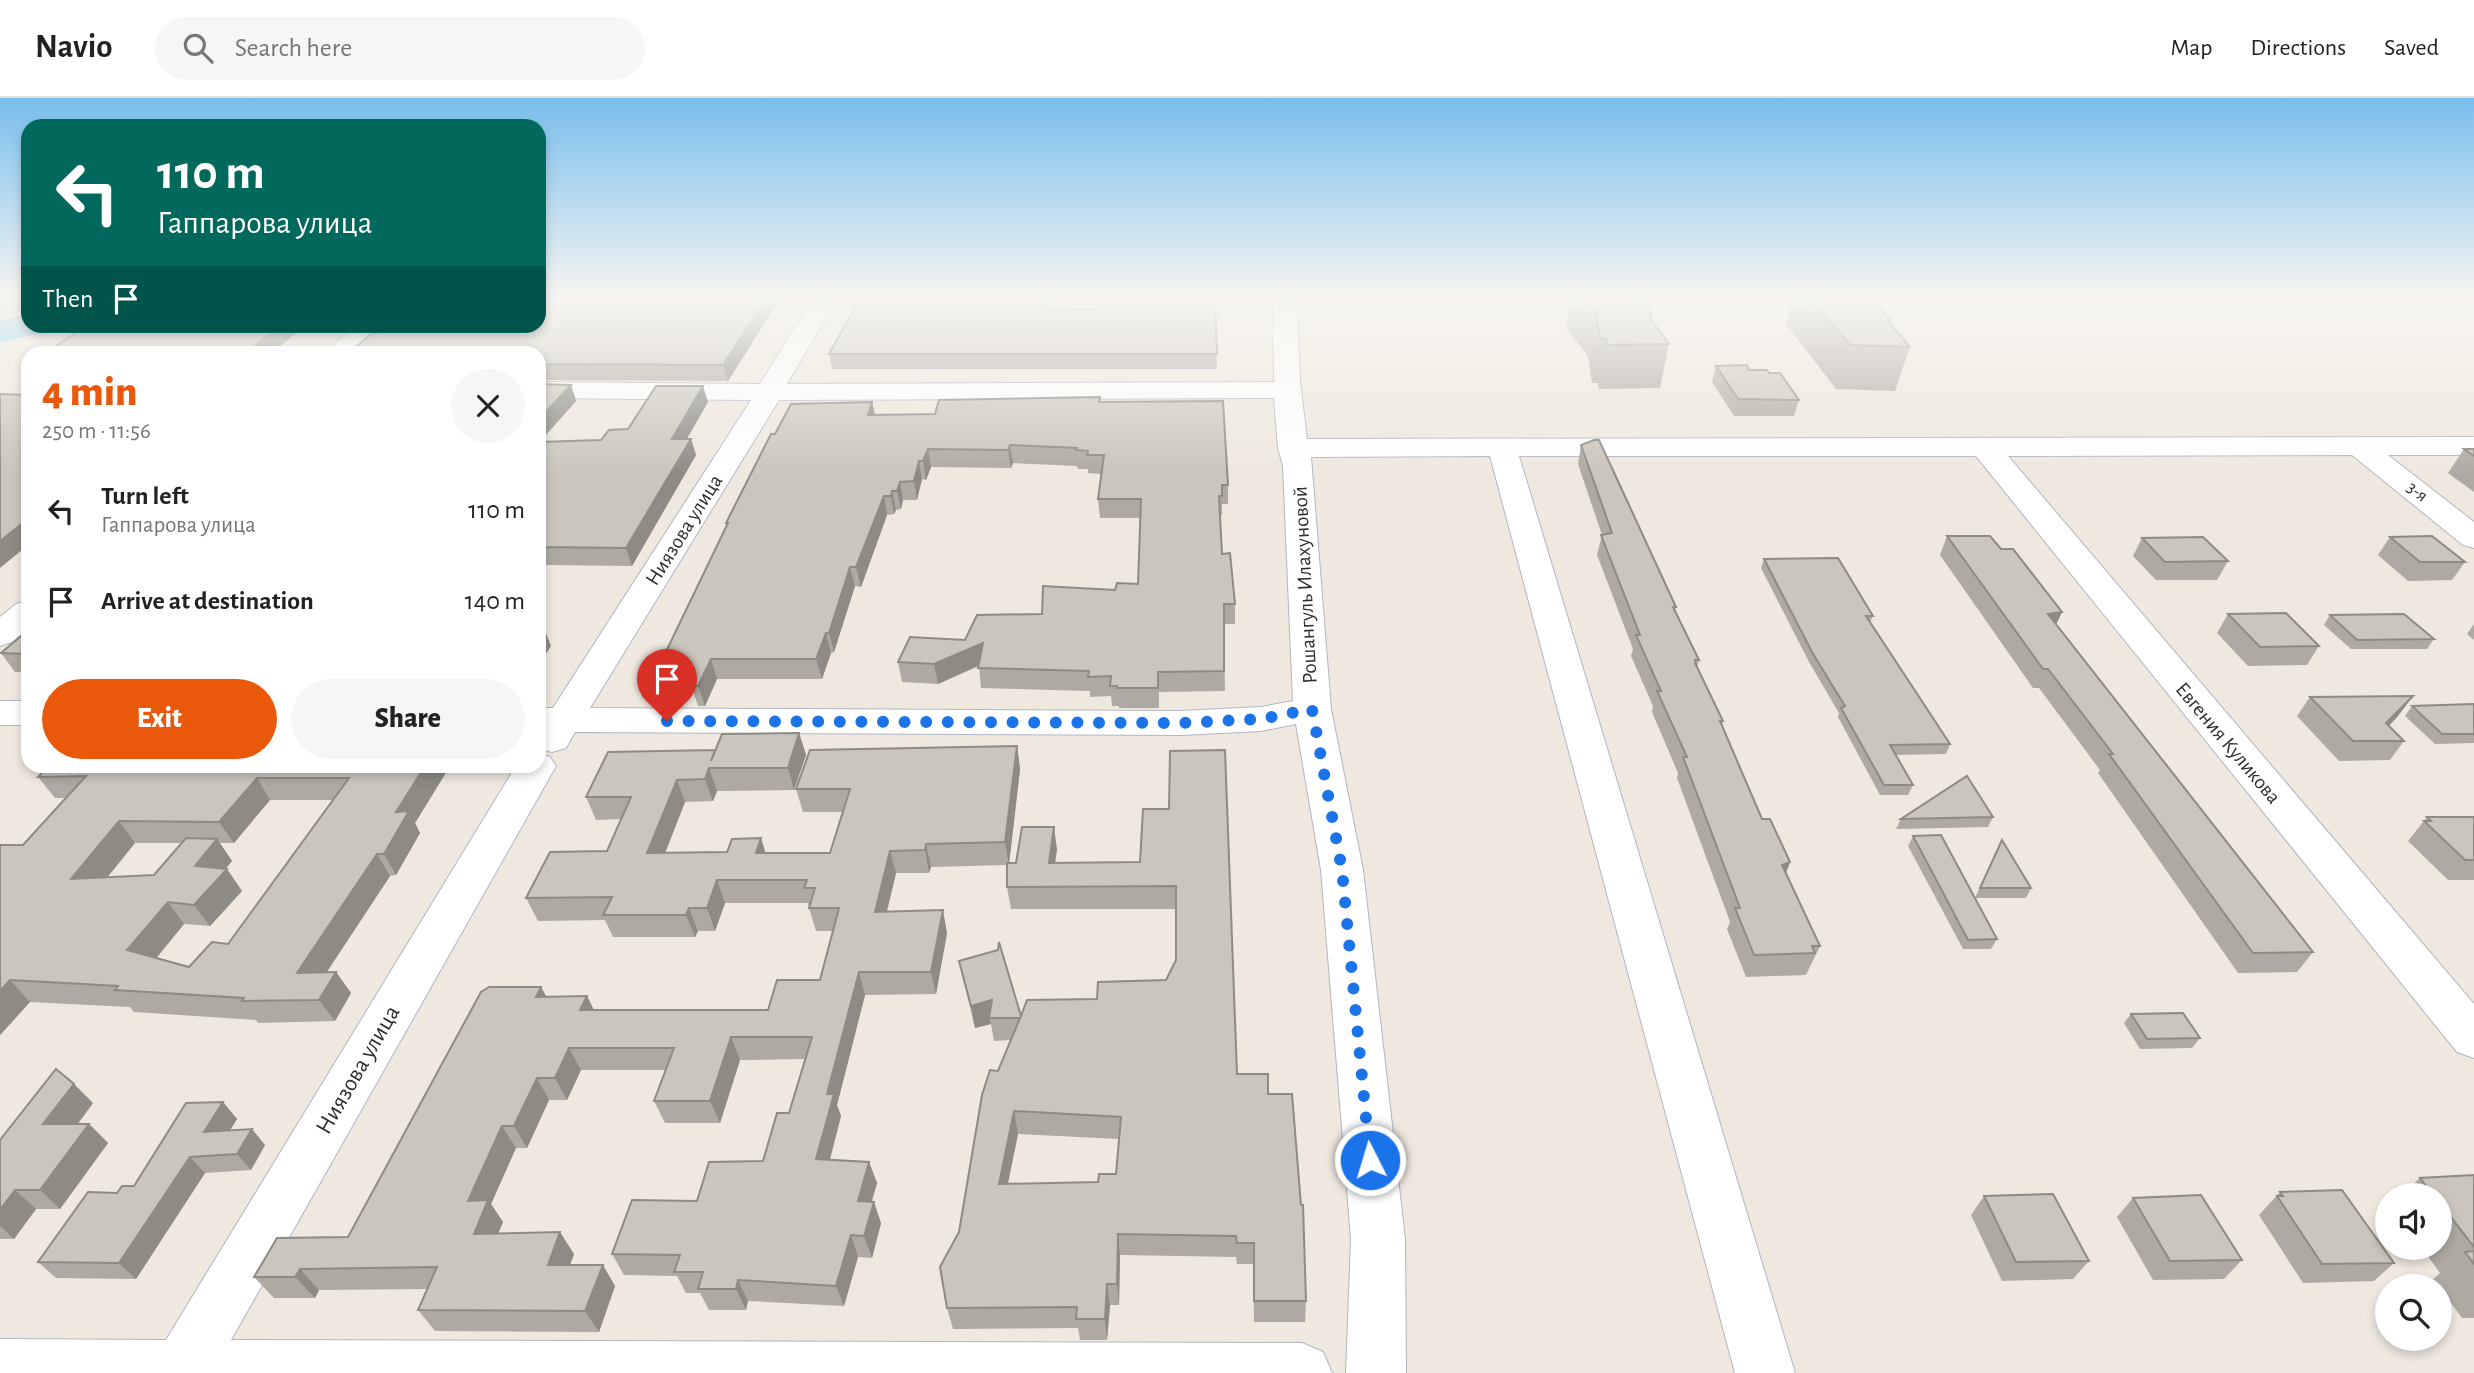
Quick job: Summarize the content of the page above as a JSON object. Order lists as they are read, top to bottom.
{
  "streets": {
    "street": [
      "3-я",
      "Ниязова улица",
      "Рошангуль Илахуновой",
      "Евгения Куликова"
    ]
  },
  "page": {
    "header": "Navio",
    "search": "Search here",
    "nav": ["Map", "Directions", "Saved"],
    "turn": ["110 m", "Гаппарова улица"],
    "then": "Then",
    "heading": ["4 min", "250 m · 11:56"],
    "list": [
      {
        "name": "Turn left",
        "note": "Гаппарова улица",
        "value": "110 m"
      },
      {
        "name": "Arrive at destination",
        "value": "140 m"
      }
    ],
    "buttons": ["Exit", "Share"]
  }
}
